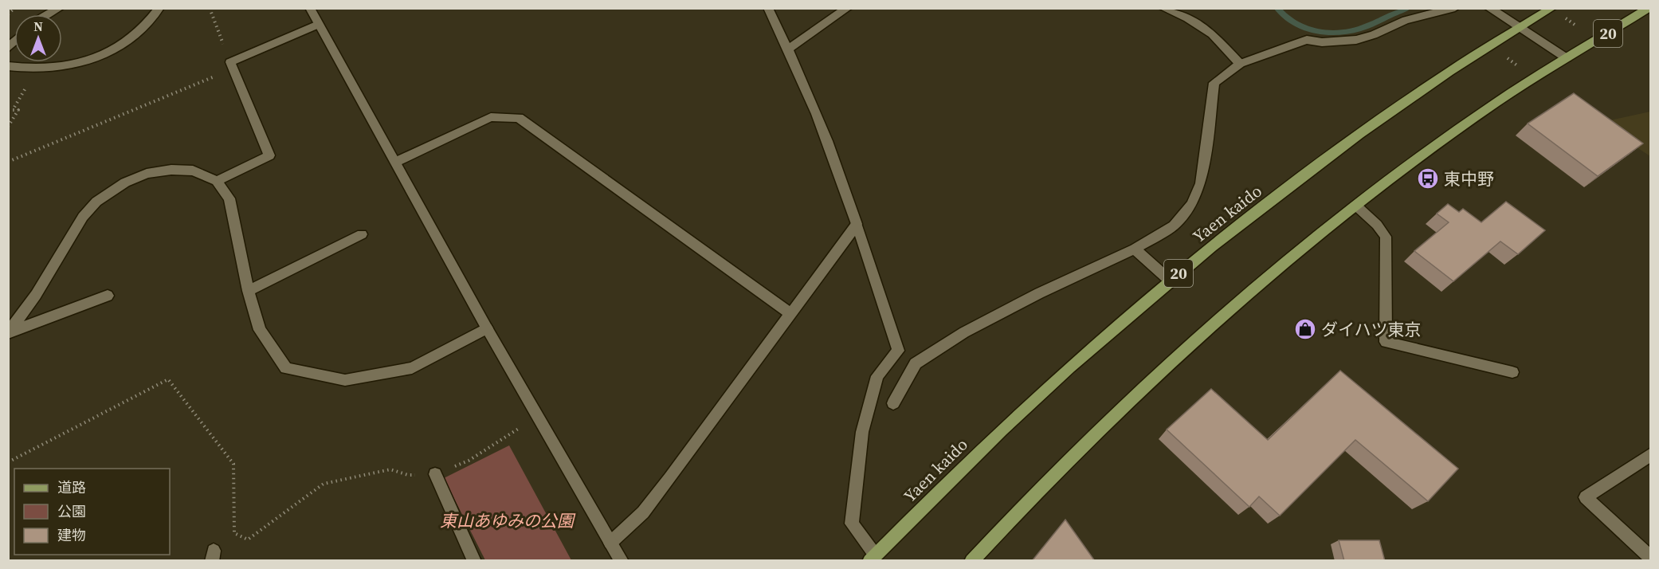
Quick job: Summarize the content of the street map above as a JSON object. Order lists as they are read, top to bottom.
{
  "streets": {
    "main road": ["20", "Yaen kaido"]
  },
  "parks": ["東山あゆみの公園"],
  "places": {
    "bus stop": ["東中野"],
    "shop": ["ダイハツ東京"]
  },
  "legend": ["道路", "公園", "建物"],
  "north": "top"
}
